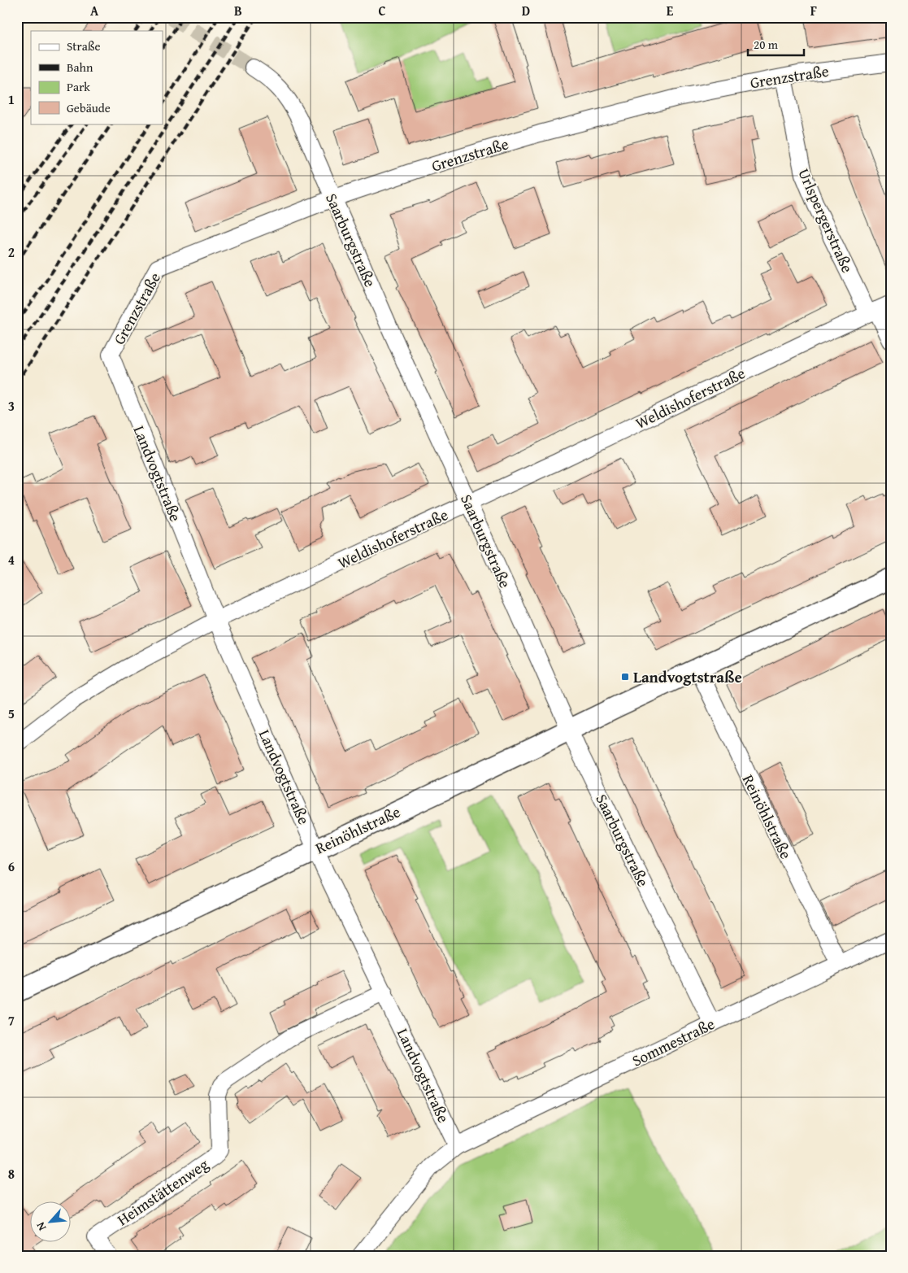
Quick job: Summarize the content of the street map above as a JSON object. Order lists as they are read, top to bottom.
{
  "streets": {
    "street": [
      "Grenzstraße",
      "Urlspergerstraße",
      "Saarburgstraße",
      "Weldishoferstraße",
      "Landvogtstraße",
      "Reinöhlstraße",
      "Sommestraße",
      "Heimstättenweg"
    ]
  },
  "crossings": [
    ["Grenzstraße", "Urlspergerstraße"],
    ["Grenzstraße", "Saarburgstraße"],
    ["Grenzstraße", "Landvogtstraße"],
    ["Urlspergerstraße", "Weldishoferstraße"],
    ["Saarburgstraße", "Weldishoferstraße"],
    ["Saarburgstraße", "Reinöhlstraße"],
    ["Saarburgstraße", "Sommestraße"],
    ["Weldishoferstraße", "Landvogtstraße"],
    ["Landvogtstraße", "Reinöhlstraße"],
    ["Landvogtstraße", "Sommestraße"],
    ["Landvogtstraße", "Heimstättenweg"],
    ["Reinöhlstraße", "Sommestraße"]
  ],
  "places": {
    "transit": ["Landvogtstraße"]
  },
  "legend": [
    "Straße",
    "Bahn",
    "Park",
    "Gebäude"
  ],
  "scale_bar": "20 m",
  "north": "bottom left",
  "grid": {
    "columns": [
      "A",
      "B",
      "C",
      "D",
      "E",
      "F"
    ],
    "rows": [
      "1",
      "2",
      "3",
      "4",
      "5",
      "6",
      "7",
      "8"
    ]
  }
}
